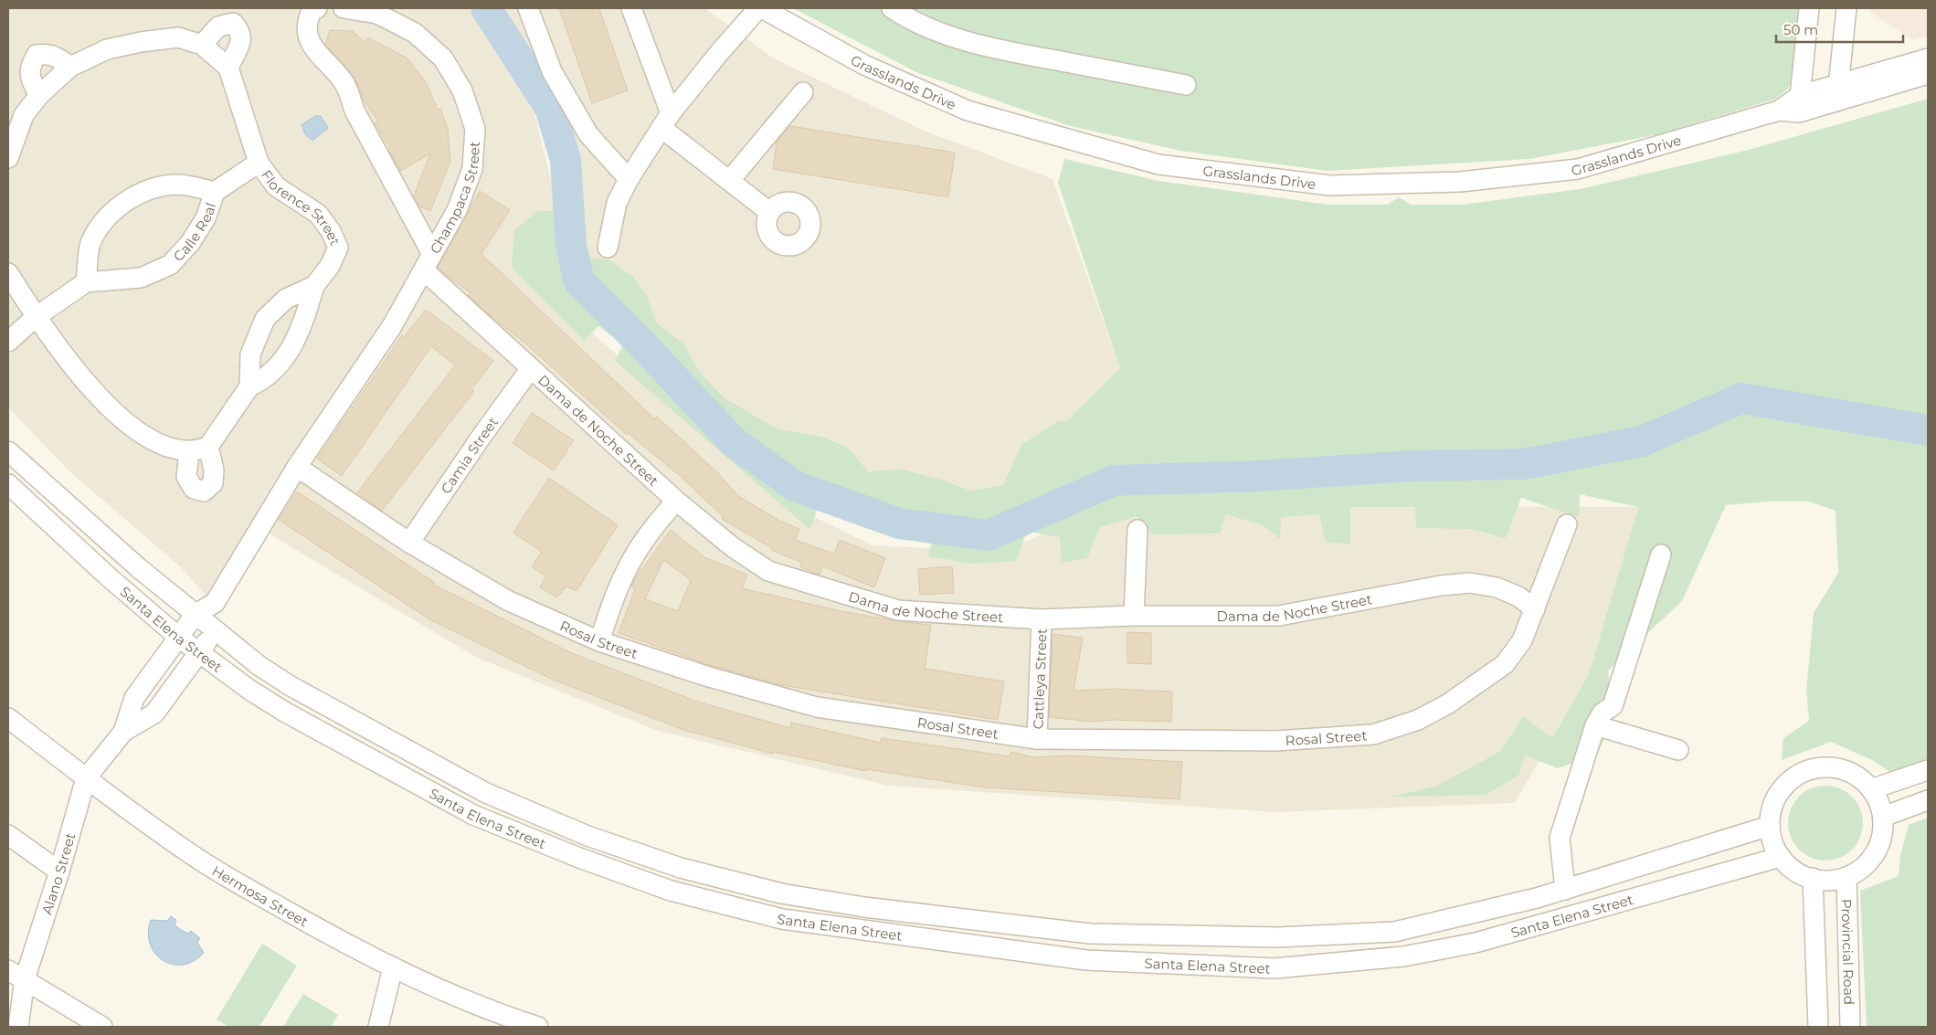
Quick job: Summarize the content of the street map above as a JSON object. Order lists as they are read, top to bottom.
{
  "streets": {
    "street": [
      "Grasslands Drive",
      "Champaca Street",
      "Florence Street",
      "Calle Real",
      "Dama de Noche Street",
      "Camia Street",
      "Santa Elena Street",
      "Rosal Street",
      "Cattleya Street",
      "Alano Street",
      "Hermosa Street",
      "Provincial Road"
    ]
  },
  "crossings": [
    ["Champaca Street", "Dama de Noche Street"],
    ["Florence Street", "Calle Real"],
    ["Dama de Noche Street", "Camia Street"],
    ["Dama de Noche Street", "Rosal Street"],
    ["Dama de Noche Street", "Cattleya Street"],
    ["Camia Street", "Rosal Street"],
    ["Santa Elena Street", "Provincial Road"],
    ["Rosal Street", "Cattleya Street"],
    ["Alano Street", "Hermosa Street"]
  ],
  "scale_bar": "50 m"
}
